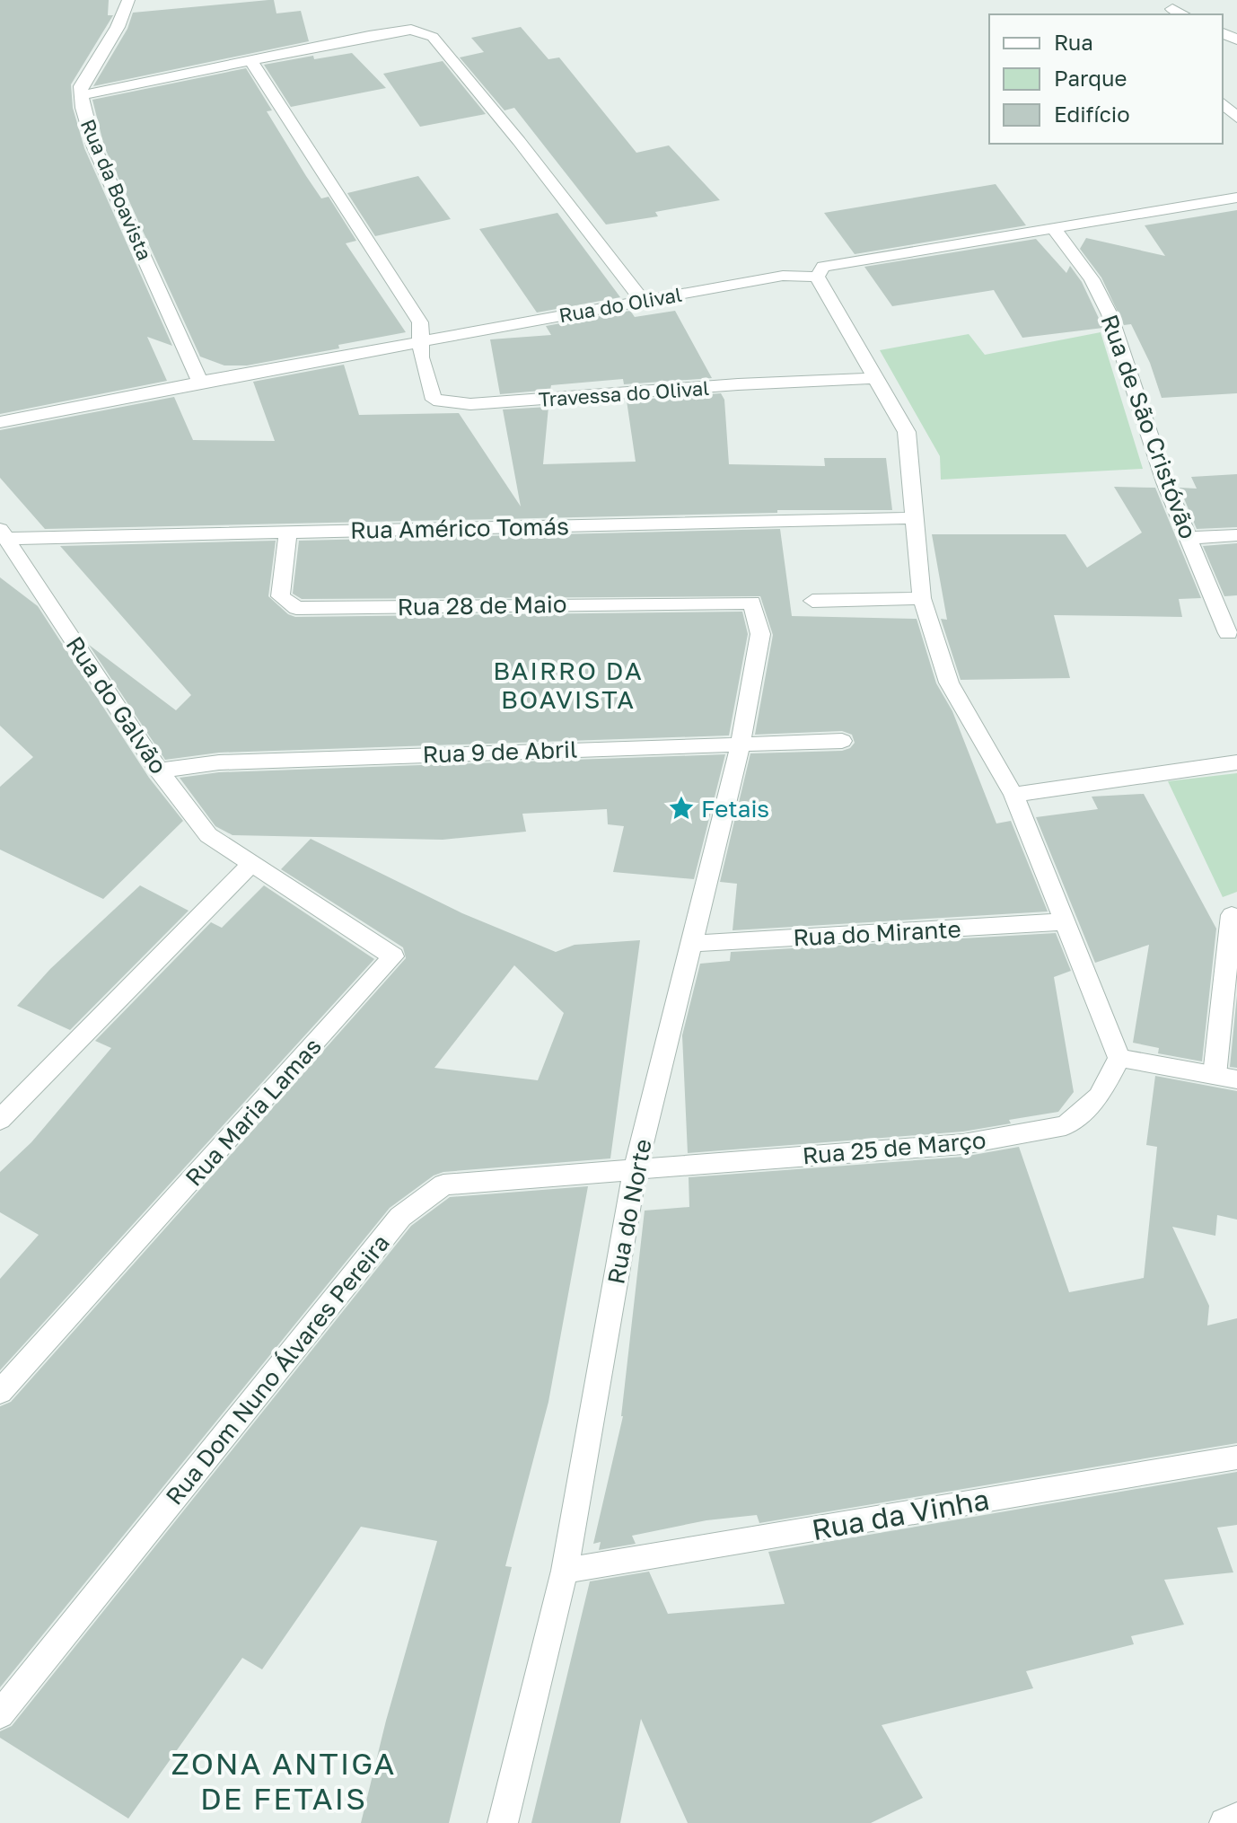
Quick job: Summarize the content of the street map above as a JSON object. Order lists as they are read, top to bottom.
{
  "streets": {
    "street": [
      "Rua da Boavista",
      "Rua do Olival",
      "Travessa do Olival",
      "Rua de São Cristóvão",
      "Rua Américo Tomás",
      "Rua 28 de Maio",
      "Rua do Galvão",
      "Rua 9 de Abril",
      "Rua do Mirante",
      "Rua Maria Lamas",
      "Rua 25 de Março",
      "Rua do Norte",
      "Rua Dom Nuno Álvares Pereira",
      "Rua da Vinha"
    ]
  },
  "crossings": [
    ["Rua da Boavista", "Rua do Olival"],
    ["Rua do Olival", "Travessa do Olival"],
    ["Rua do Olival", "Rua de São Cristóvão"],
    ["Rua Américo Tomás", "Rua 28 de Maio"],
    ["Rua Américo Tomás", "Rua do Galvão"],
    ["Rua 28 de Maio", "Rua do Norte"],
    ["Rua do Galvão", "Rua 9 de Abril"],
    ["Rua do Galvão", "Rua Maria Lamas"],
    ["Rua 9 de Abril", "Rua do Norte"],
    ["Rua do Mirante", "Rua do Norte"],
    ["Rua 25 de Março", "Rua do Norte"],
    ["Rua 25 de Março", "Rua Dom Nuno Álvares Pereira"],
    ["Rua do Norte", "Rua Dom Nuno Álvares Pereira"],
    ["Rua do Norte", "Rua da Vinha"]
  ],
  "districts": ["BAIRRO DA BOAVISTA", "ZONA ANTIGA DE FETAIS"],
  "places": {
    "place": ["Fetais"]
  },
  "legend": ["Rua", "Parque", "Edifício"]
}
